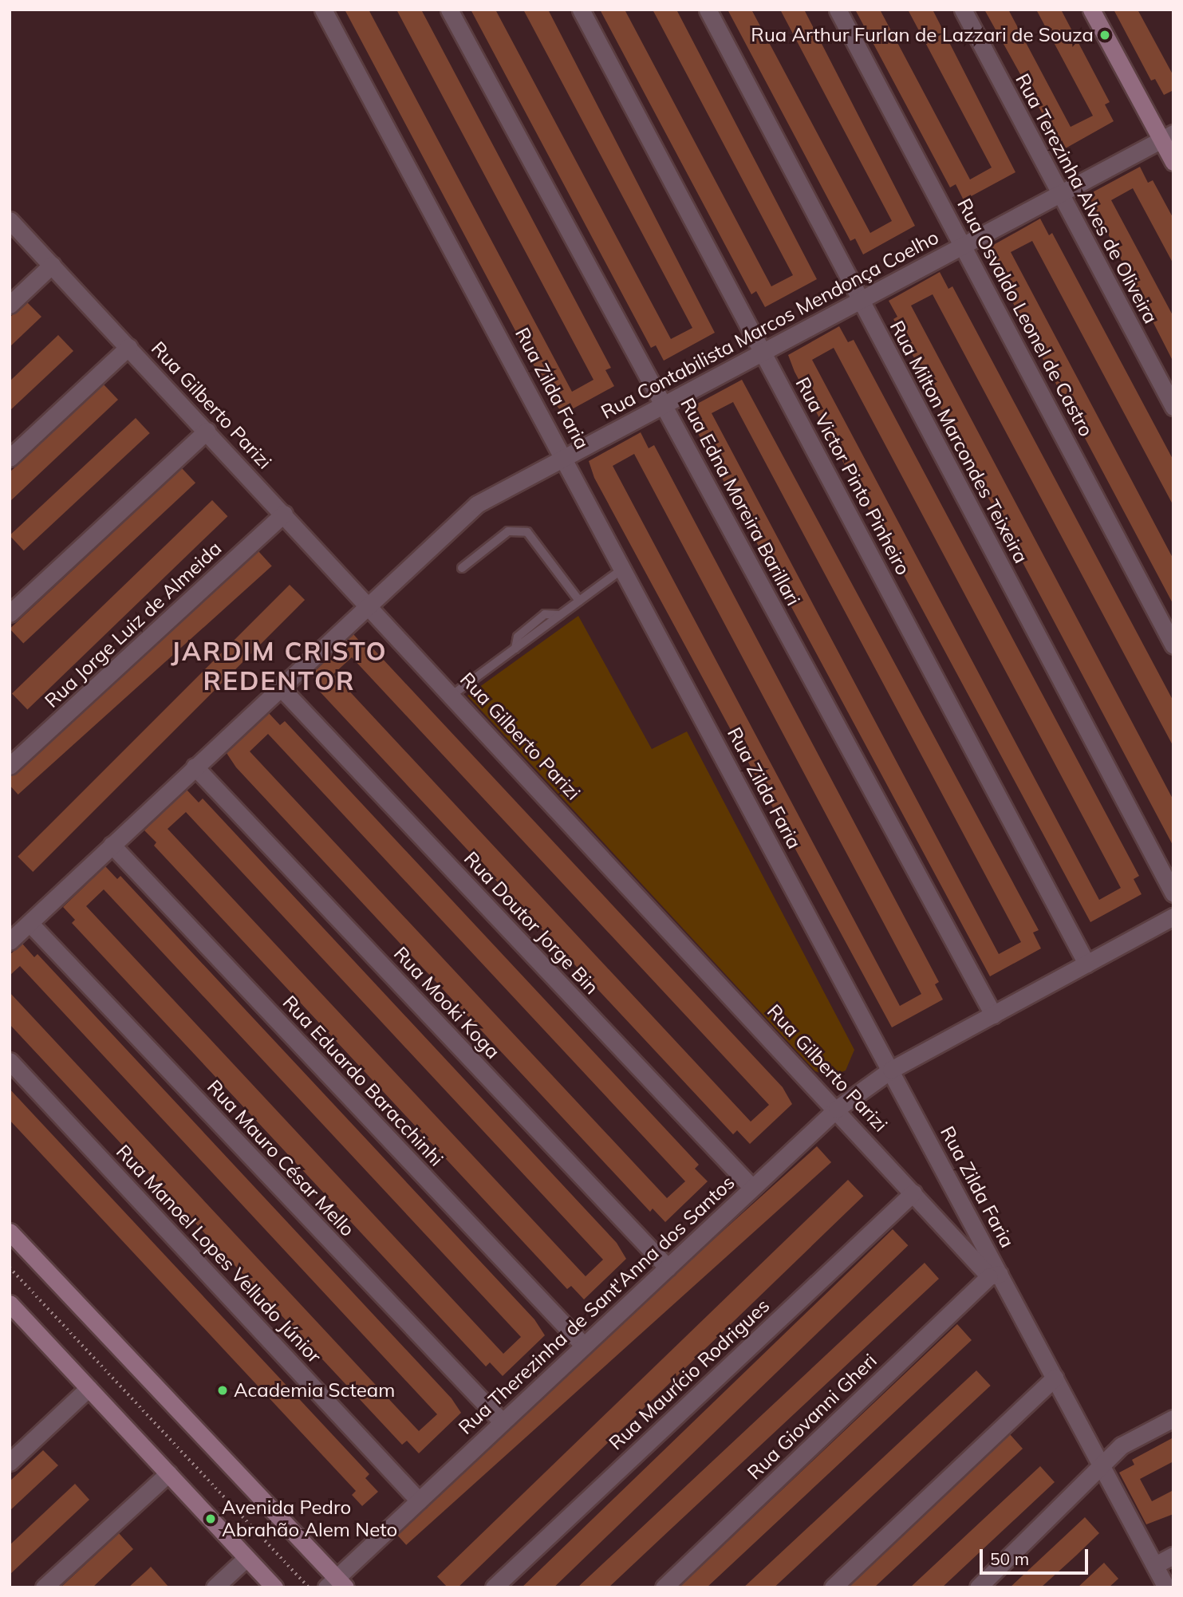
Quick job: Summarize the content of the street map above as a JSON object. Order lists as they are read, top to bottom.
{
  "streets": {
    "street": [
      "Rua Terezinha Alves de Oliveira",
      "Rua Osvaldo Leonel de Castro",
      "Rua Contabilista Marcos Mendonça Coelho",
      "Rua Zilda Faria",
      "Rua Gilberto Parizi",
      "Rua Milton Marcondes Teixeira",
      "Rua Victor Pinto Pinheiro",
      "Rua Edna Moreira Barillari",
      "Rua Jorge Luiz de Almeida",
      "Rua Doutor Jorge Bin",
      "Rua Mooki Koga",
      "Rua Eduardo Baracchinhi",
      "Rua Mauro César Mello",
      "Rua Manoel Lopes Velludo Júnior",
      "Rua Therezinha de Sant'Anna dos Santos",
      "Rua Maurício Rodrigues",
      "Rua Giovanni Gheri"
    ]
  },
  "crossings": [
    ["Rua Terezinha Alves de Oliveira", "Rua Contabilista Marcos Mendonça Coelho"],
    ["Rua Osvaldo Leonel de Castro", "Rua Contabilista Marcos Mendonça Coelho"],
    ["Rua Contabilista Marcos Mendonça Coelho", "Rua Zilda Faria"],
    ["Rua Contabilista Marcos Mendonça Coelho", "Rua Gilberto Parizi"],
    ["Rua Contabilista Marcos Mendonça Coelho", "Rua Milton Marcondes Teixeira"],
    ["Rua Contabilista Marcos Mendonça Coelho", "Rua Victor Pinto Pinheiro"],
    ["Rua Contabilista Marcos Mendonça Coelho", "Rua Edna Moreira Barillari"],
    ["Rua Contabilista Marcos Mendonça Coelho", "Rua Doutor Jorge Bin"],
    ["Rua Contabilista Marcos Mendonça Coelho", "Rua Mooki Koga"],
    ["Rua Contabilista Marcos Mendonça Coelho", "Rua Eduardo Baracchinhi"],
    ["Rua Contabilista Marcos Mendonça Coelho", "Rua Mauro César Mello"],
    ["Rua Zilda Faria", "Rua Gilberto Parizi"],
    ["Rua Zilda Faria", "Rua Therezinha de Sant'Anna dos Santos"],
    ["Rua Zilda Faria", "Rua Giovanni Gheri"],
    ["Rua Gilberto Parizi", "Rua Jorge Luiz de Almeida"],
    ["Rua Gilberto Parizi", "Rua Therezinha de Sant'Anna dos Santos"],
    ["Rua Gilberto Parizi", "Rua Maurício Rodrigues"],
    ["Rua Gilberto Parizi", "Rua Giovanni Gheri"],
    ["Rua Victor Pinto Pinheiro", "Rua Therezinha de Sant'Anna dos Santos"],
    ["Rua Edna Moreira Barillari", "Rua Therezinha de Sant'Anna dos Santos"],
    ["Rua Doutor Jorge Bin", "Rua Therezinha de Sant'Anna dos Santos"],
    ["Rua Mooki Koga", "Rua Therezinha de Sant'Anna dos Santos"],
    ["Rua Eduardo Baracchinhi", "Rua Therezinha de Sant'Anna dos Santos"],
    ["Rua Mauro César Mello", "Rua Therezinha de Sant'Anna dos Santos"],
    ["Rua Manoel Lopes Velludo Júnior", "Rua Therezinha de Sant'Anna dos Santos"]
  ],
  "districts": ["JARDIM CRISTO REDENTOR"],
  "places": ["Rua Arthur Furlan de Lazzari de Souza", "Academia Scteam", "Avenida Pedro Abrahão Alem Neto"],
  "scale_bar": "50 m"
}
